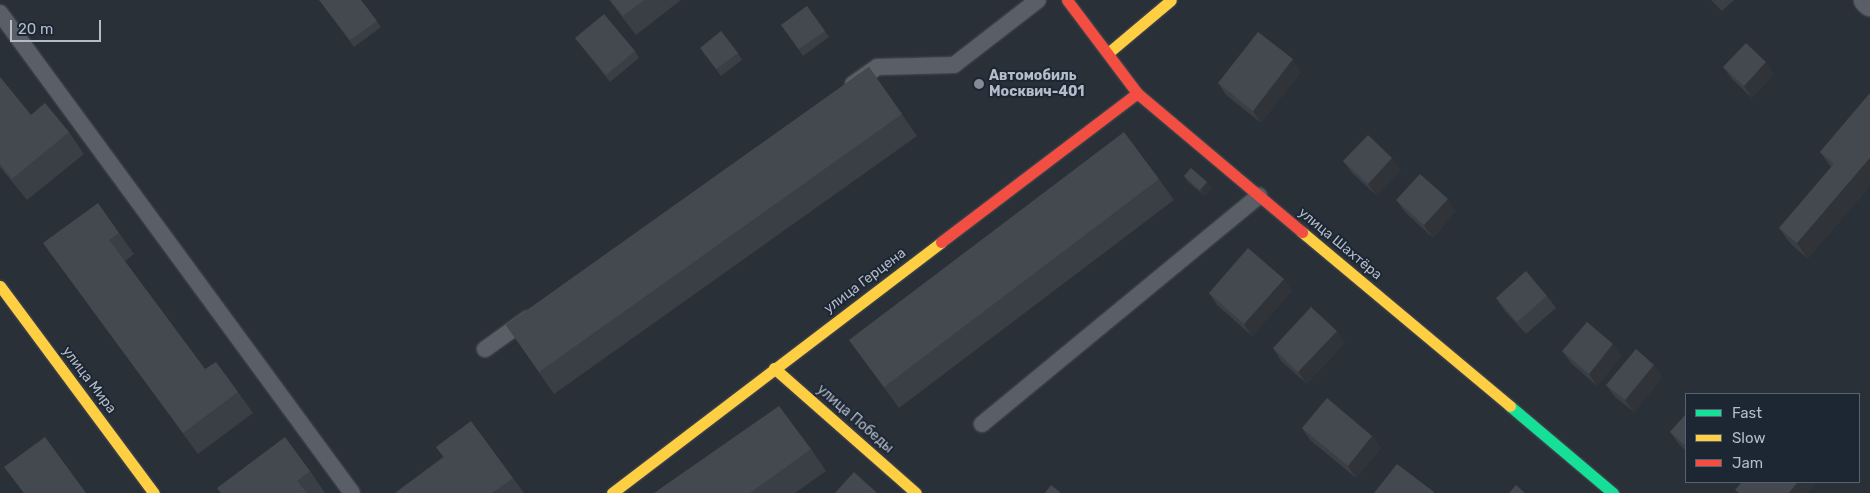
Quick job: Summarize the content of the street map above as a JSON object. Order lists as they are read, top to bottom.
{
  "streets": {
    "street": [
      "улица Шахтёра",
      "улица Герцена",
      "улица Мира",
      "улица Победы"
    ]
  },
  "crossings": [
    ["улица Шахтёра", "улица Герцена"],
    ["улица Герцена", "улица Победы"]
  ],
  "places": ["Автомобиль Москвич-401"],
  "legend": ["Fast", "Slow", "Jam"],
  "scale_bar": "20 m"
}
